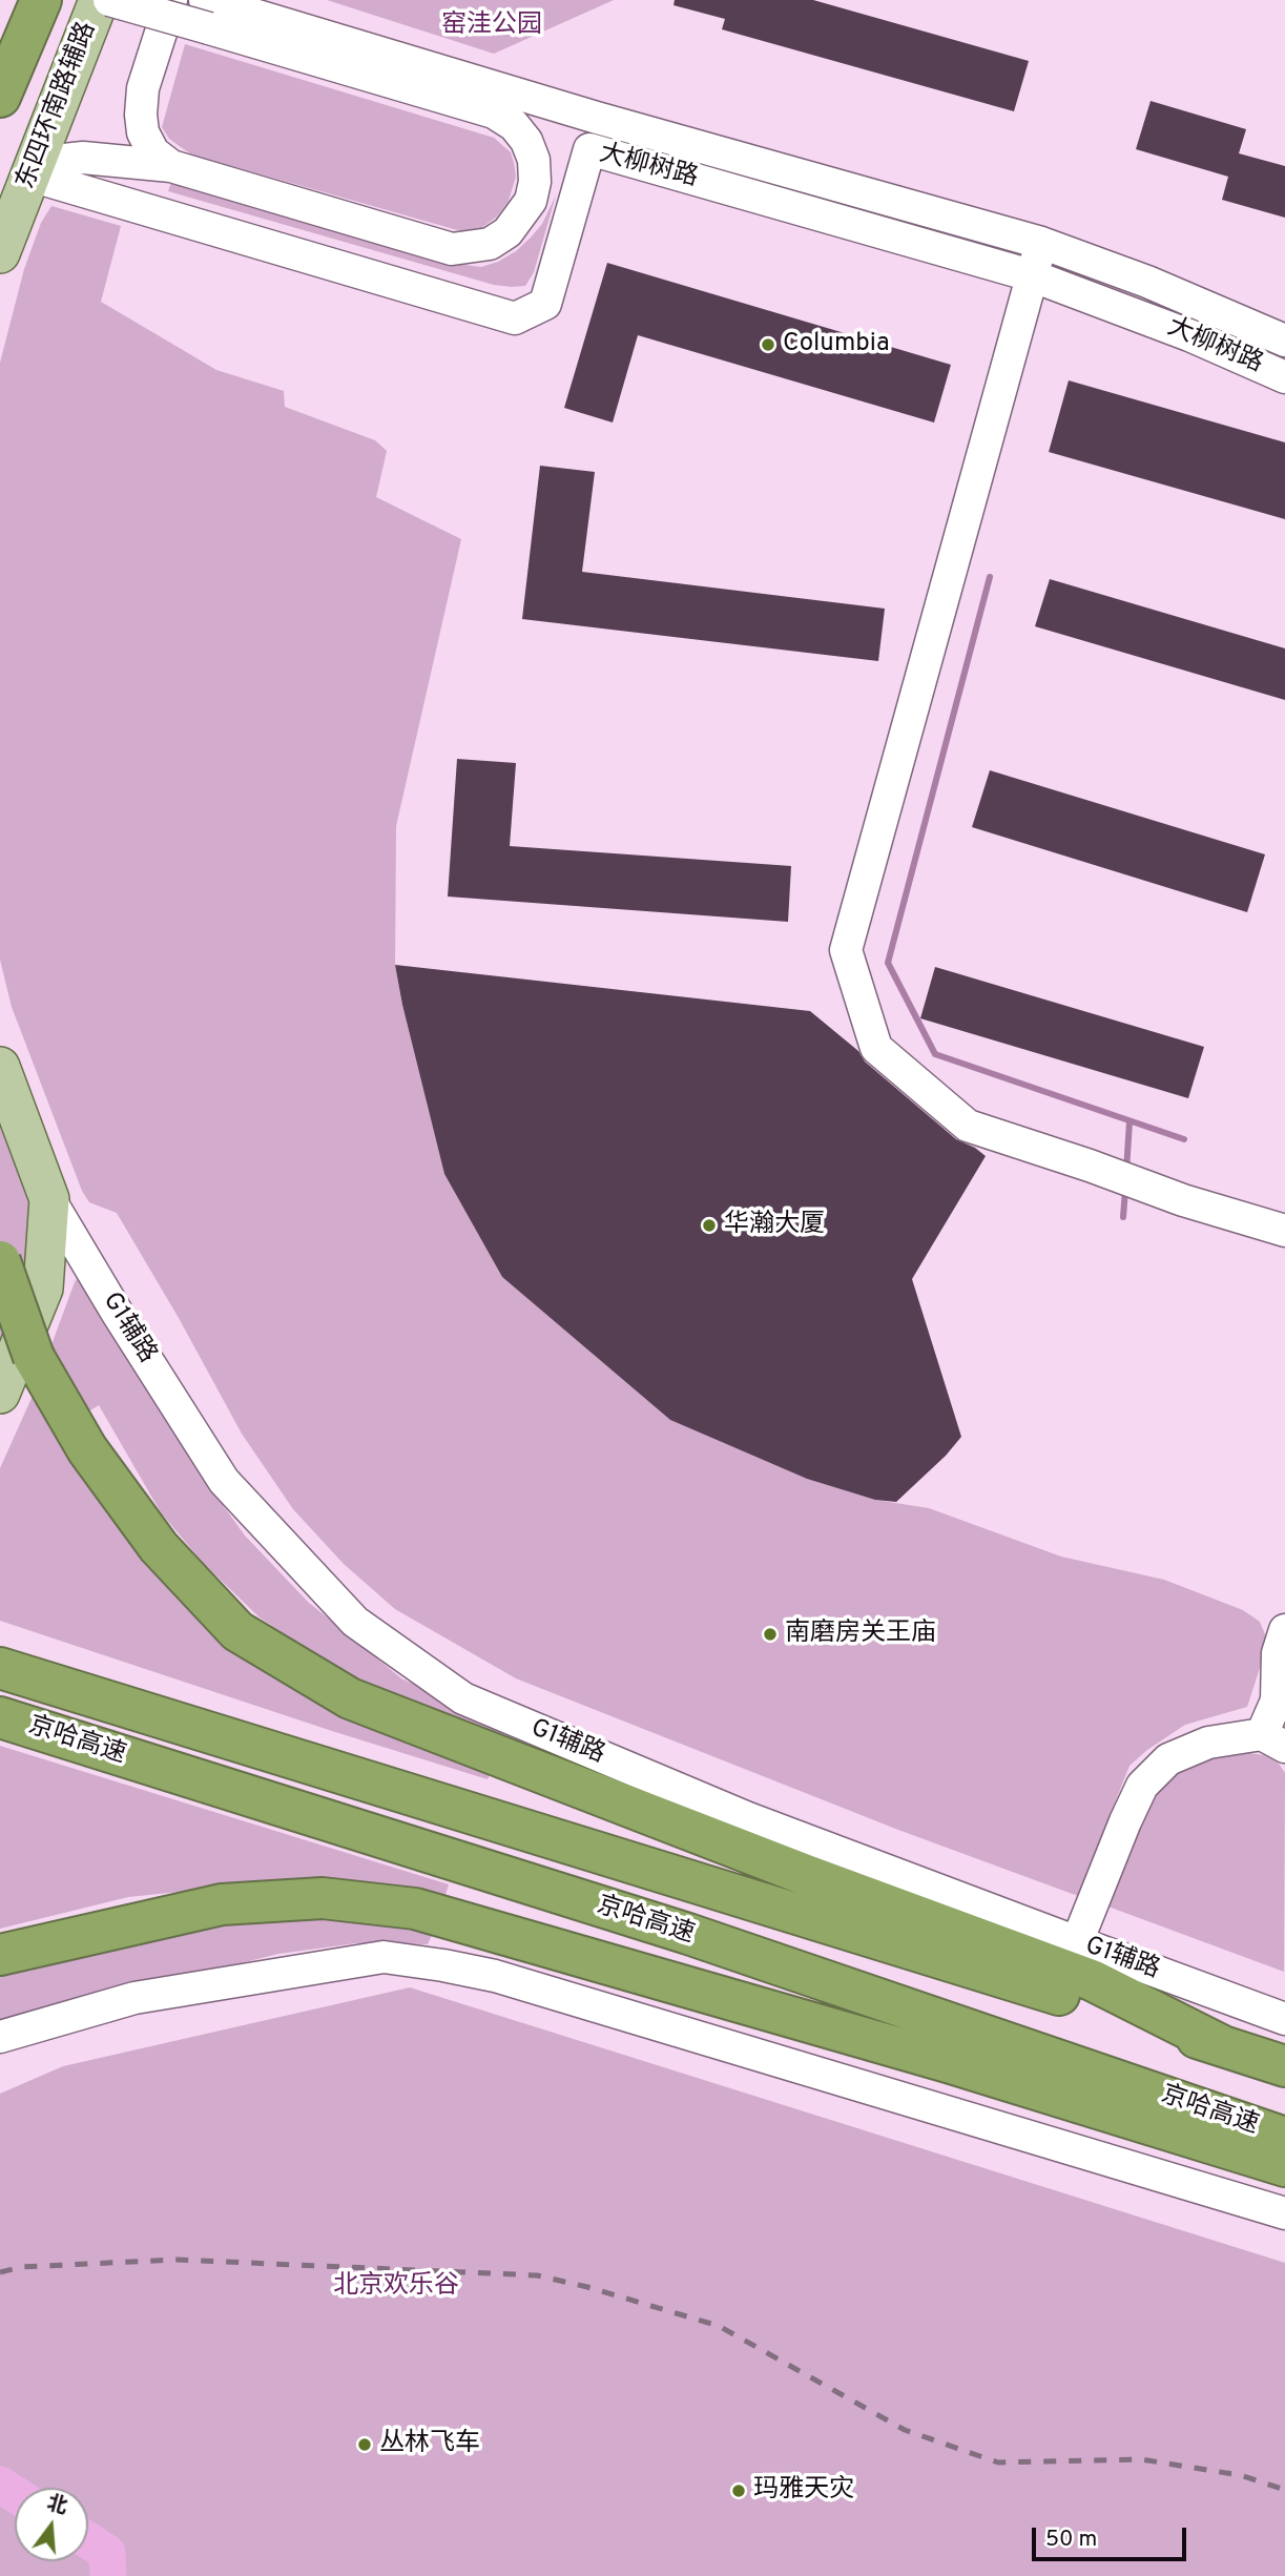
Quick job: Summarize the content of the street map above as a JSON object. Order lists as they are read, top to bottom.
{
  "streets": {
    "highway": ["京哈高速"],
    "main road": ["东四环南路辅路"],
    "street": ["大柳树路", "G1辅路"]
  },
  "crossings": [
    ["东四环南路辅路", "大柳树路"]
  ],
  "parks": ["窑洼公园", "北京欢乐谷"],
  "places": [
    "Columbia",
    "华瀚大厦",
    "南磨房关王庙",
    "丛林飞车",
    "玛雅天灾"
  ],
  "scale_bar": "50 m",
  "north": "top"
}
